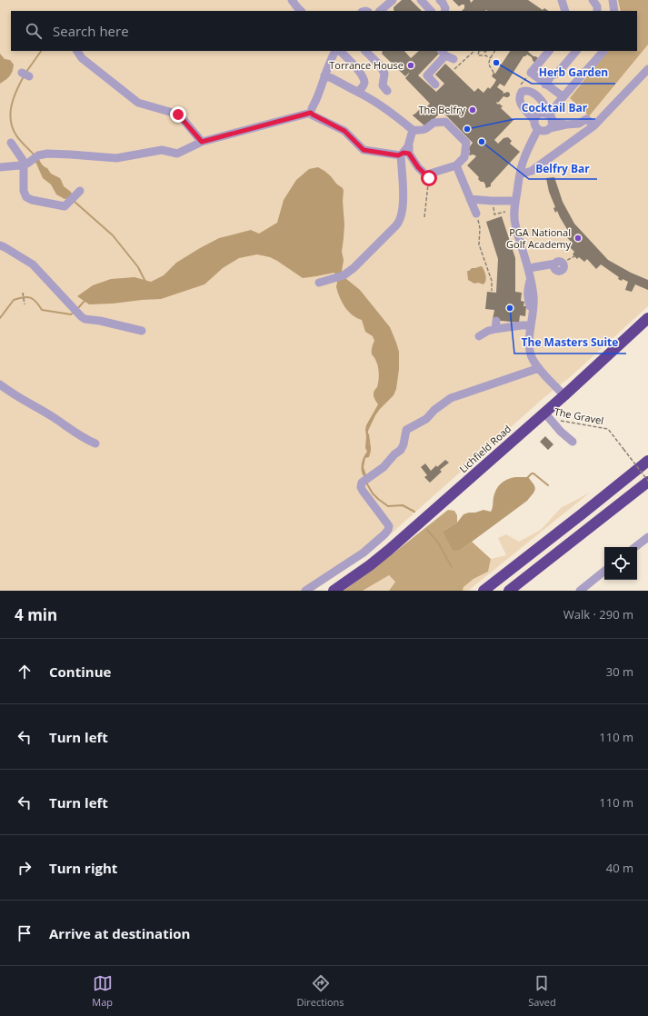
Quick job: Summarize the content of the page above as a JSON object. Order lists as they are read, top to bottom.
{
  "streets": {
    "highway": ["Lichfield Road"],
    "path": ["The Gravel"]
  },
  "crossings": [
    ["The Gravel", "Lichfield Road"]
  ],
  "places": [
    "Herb Garden",
    "Torrance House",
    "The Belfry",
    "Cocktail Bar",
    "Belfry Bar",
    "PGA National Golf Academy",
    "The Masters Suite"
  ],
  "page": {
    "search": "Search here",
    "heading": ["4 min", "Walk · 290 m"],
    "list": [
      ["Continue", "30 m"],
      ["Turn left", "110 m"],
      ["Turn left", "110 m"],
      ["Turn right", "40 m"],
      "Arrive at destination"
    ],
    "nav": ["Map", "Directions", "Saved"]
  }
}
